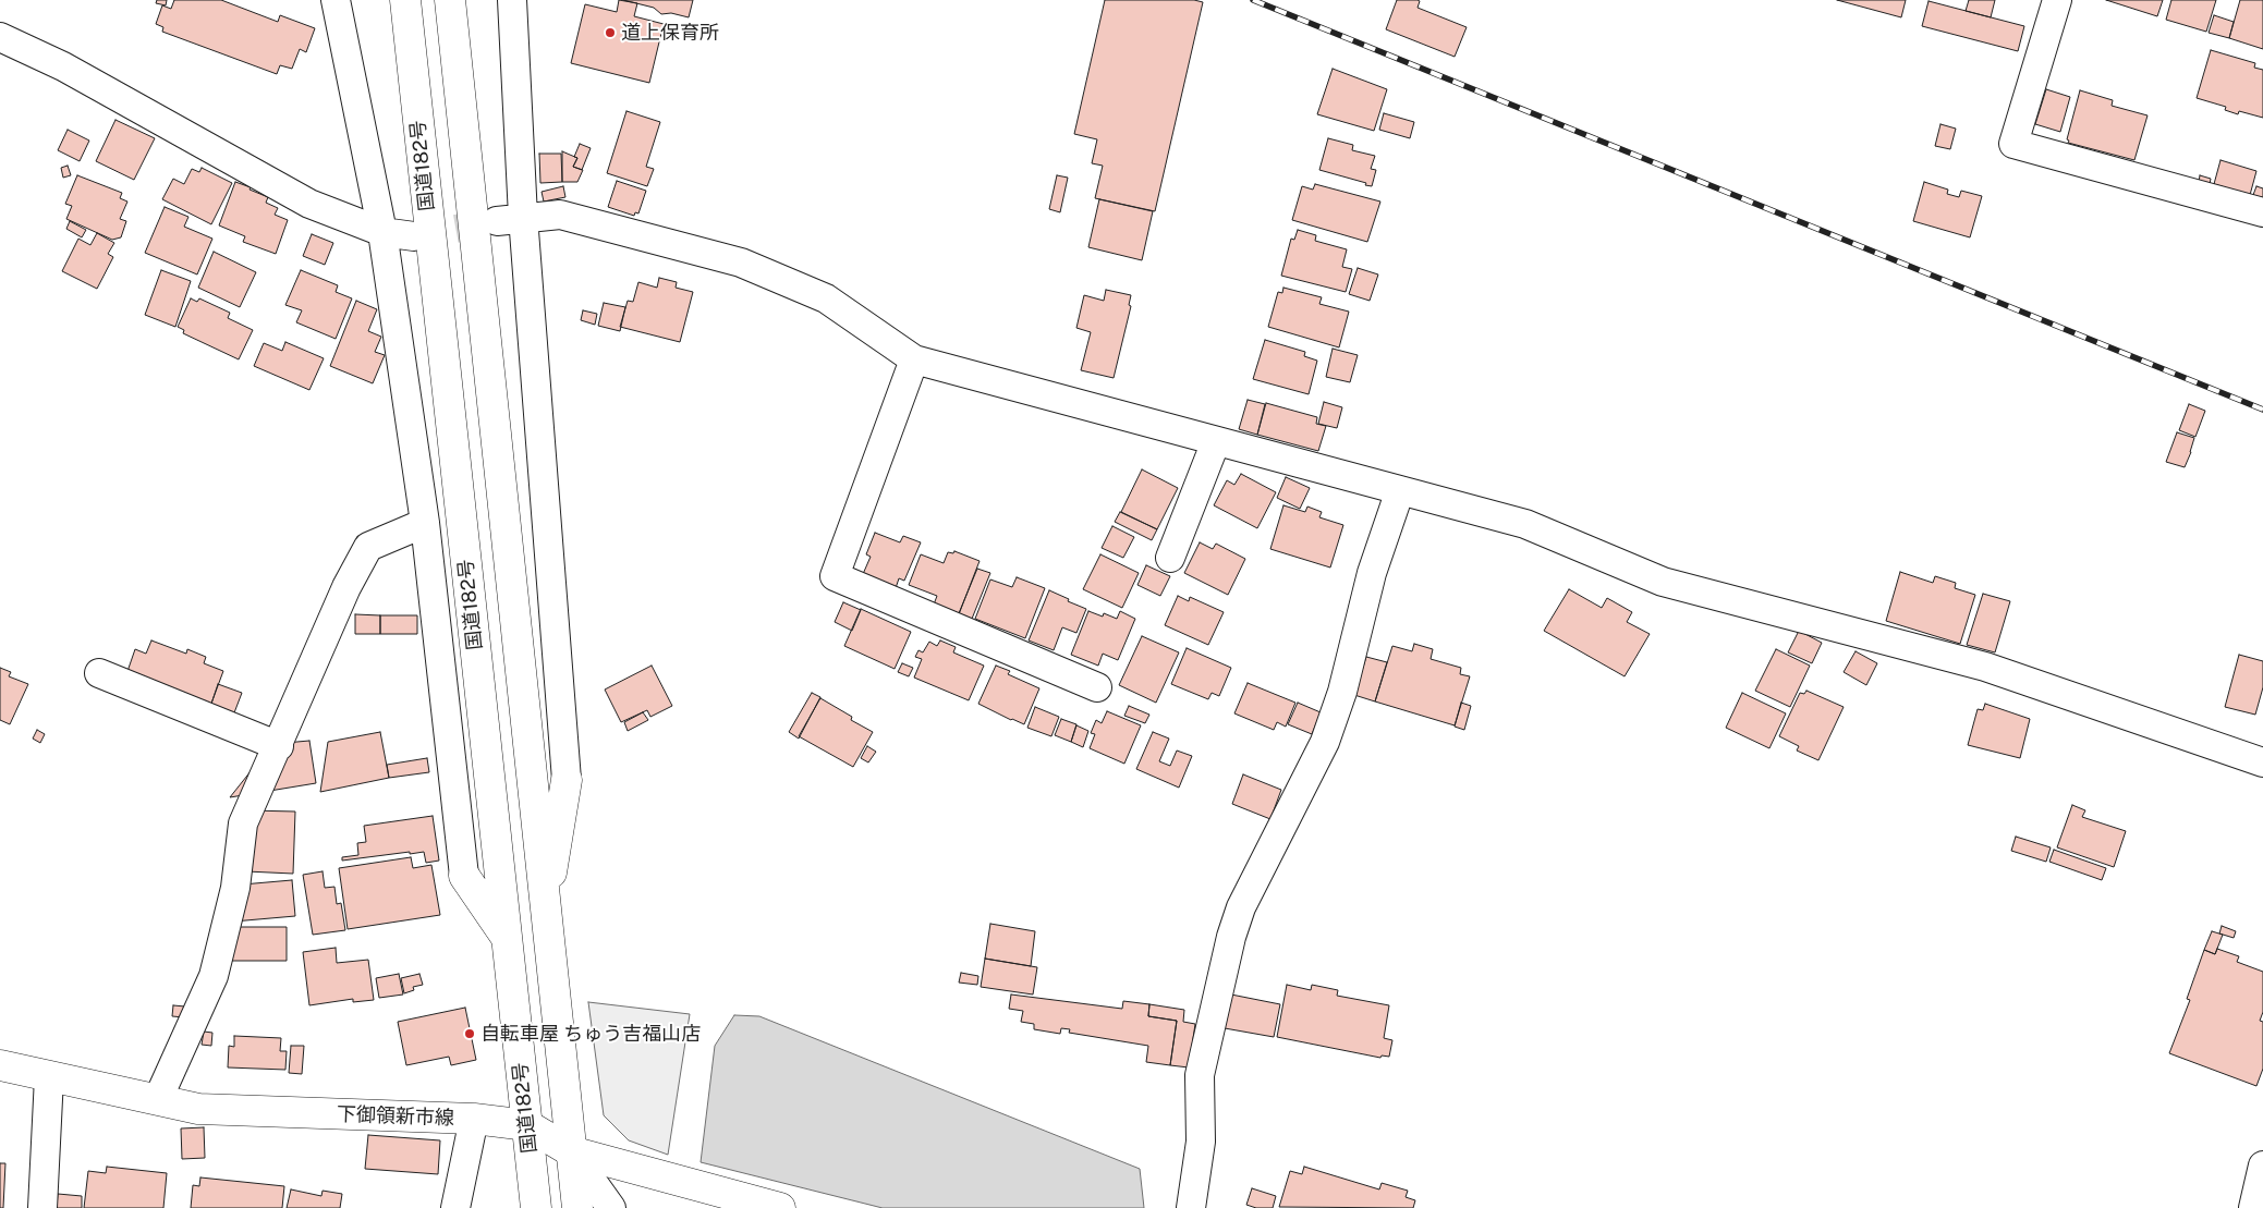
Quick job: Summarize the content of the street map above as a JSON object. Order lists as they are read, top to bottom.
{
  "streets": {
    "main road": ["国道182号", "下御領新市線"]
  },
  "crossings": [
    ["国道182号", "下御領新市線"]
  ],
  "places": ["道上保育所", "自転車屋 ちゅう吉福山店"]
}
